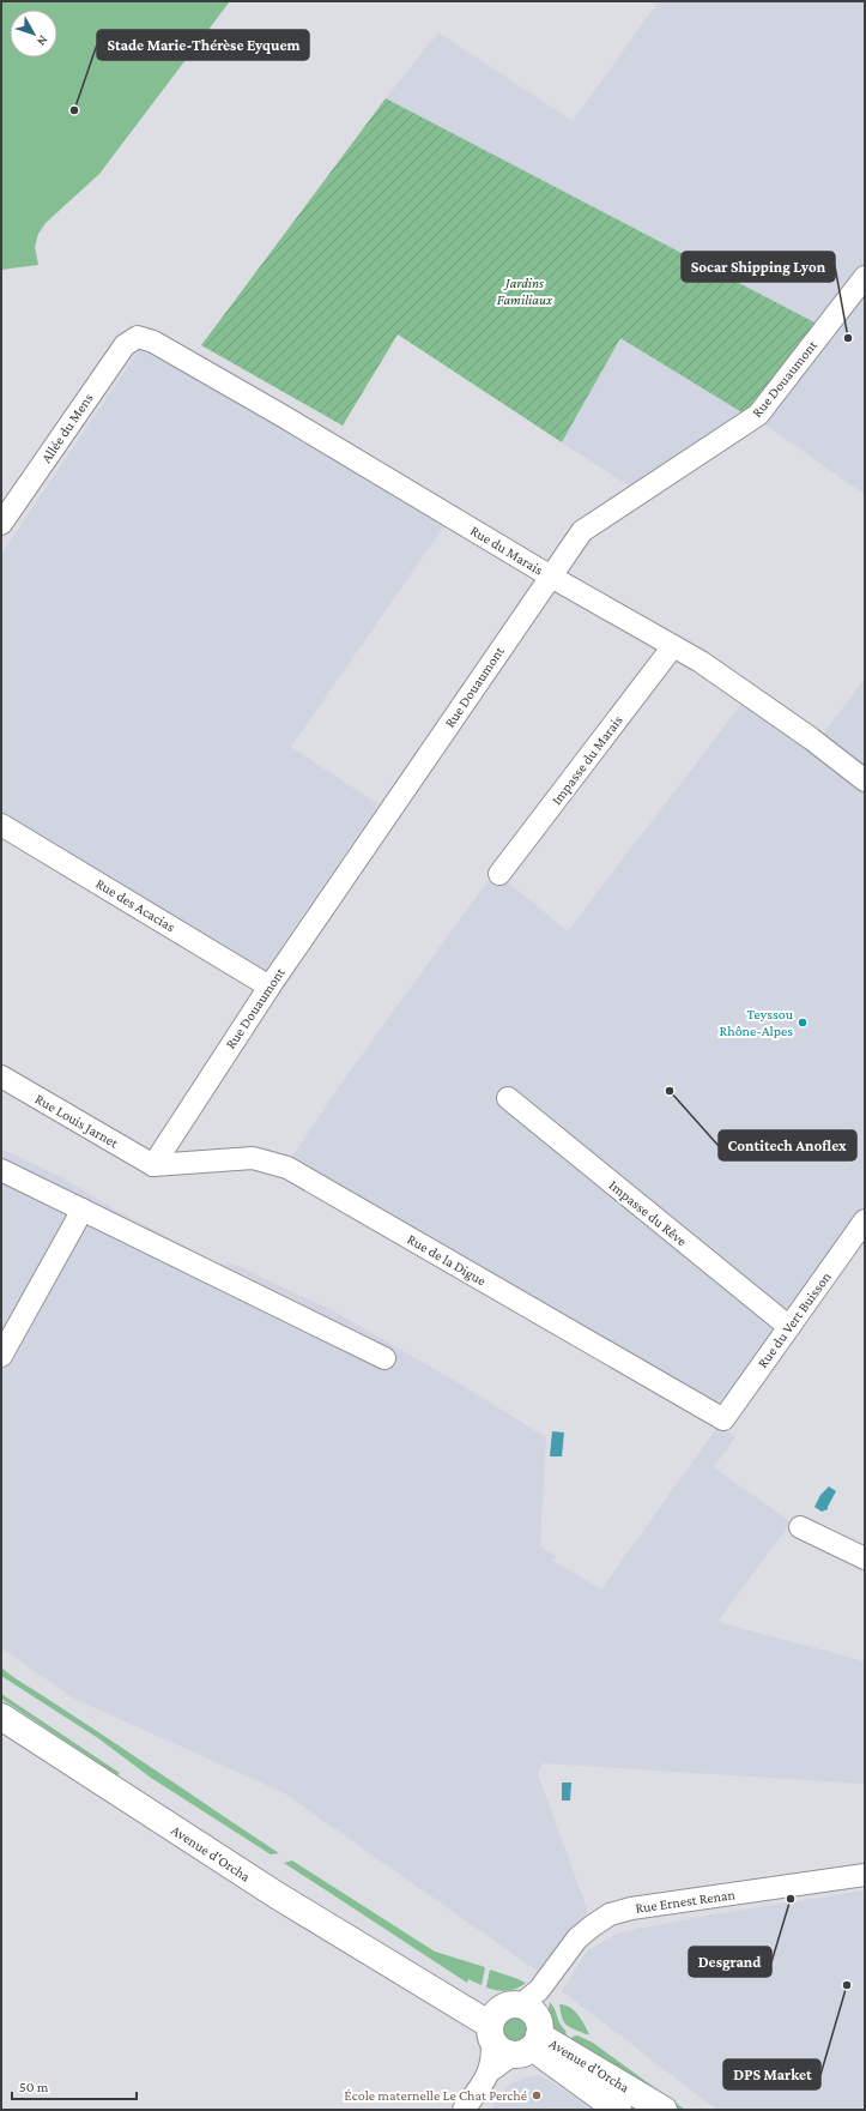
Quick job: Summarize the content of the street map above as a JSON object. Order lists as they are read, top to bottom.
{
  "streets": {
    "main road": ["Avenue d'Orcha"],
    "street": [
      "Rue Douaumont",
      "Allée du Mens",
      "Rue du Marais",
      "Impasse du Marais",
      "Rue des Acacias",
      "Rue Louis Jarnet",
      "Impasse du Rêve",
      "Rue de la Digue",
      "Rue du Vert Buisson",
      "Rue Ernest Renan"
    ]
  },
  "crossings": [
    ["Rue Douaumont", "Rue du Marais"],
    ["Rue Douaumont", "Rue des Acacias"],
    ["Rue Douaumont", "Rue Louis Jarnet"],
    ["Rue Douaumont", "Rue de la Digue"],
    ["Allée du Mens", "Rue du Marais"],
    ["Rue du Marais", "Impasse du Marais"],
    ["Rue Louis Jarnet", "Rue de la Digue"],
    ["Impasse du Rêve", "Rue du Vert Buisson"],
    ["Rue de la Digue", "Rue du Vert Buisson"],
    ["Avenue d'Orcha", "Rue Ernest Renan"]
  ],
  "parks": ["Jardins Familiaux"],
  "places": [
    "Stade Marie-Thérèse Eyquem",
    "Socar Shipping Lyon",
    "Teyssou Rhône-Alpes",
    "Contitech Anoflex",
    "Desgrand",
    "DPS Market",
    "École maternelle Le Chat Perché"
  ],
  "scale_bar": "50 m",
  "north": "bottom right"
}
